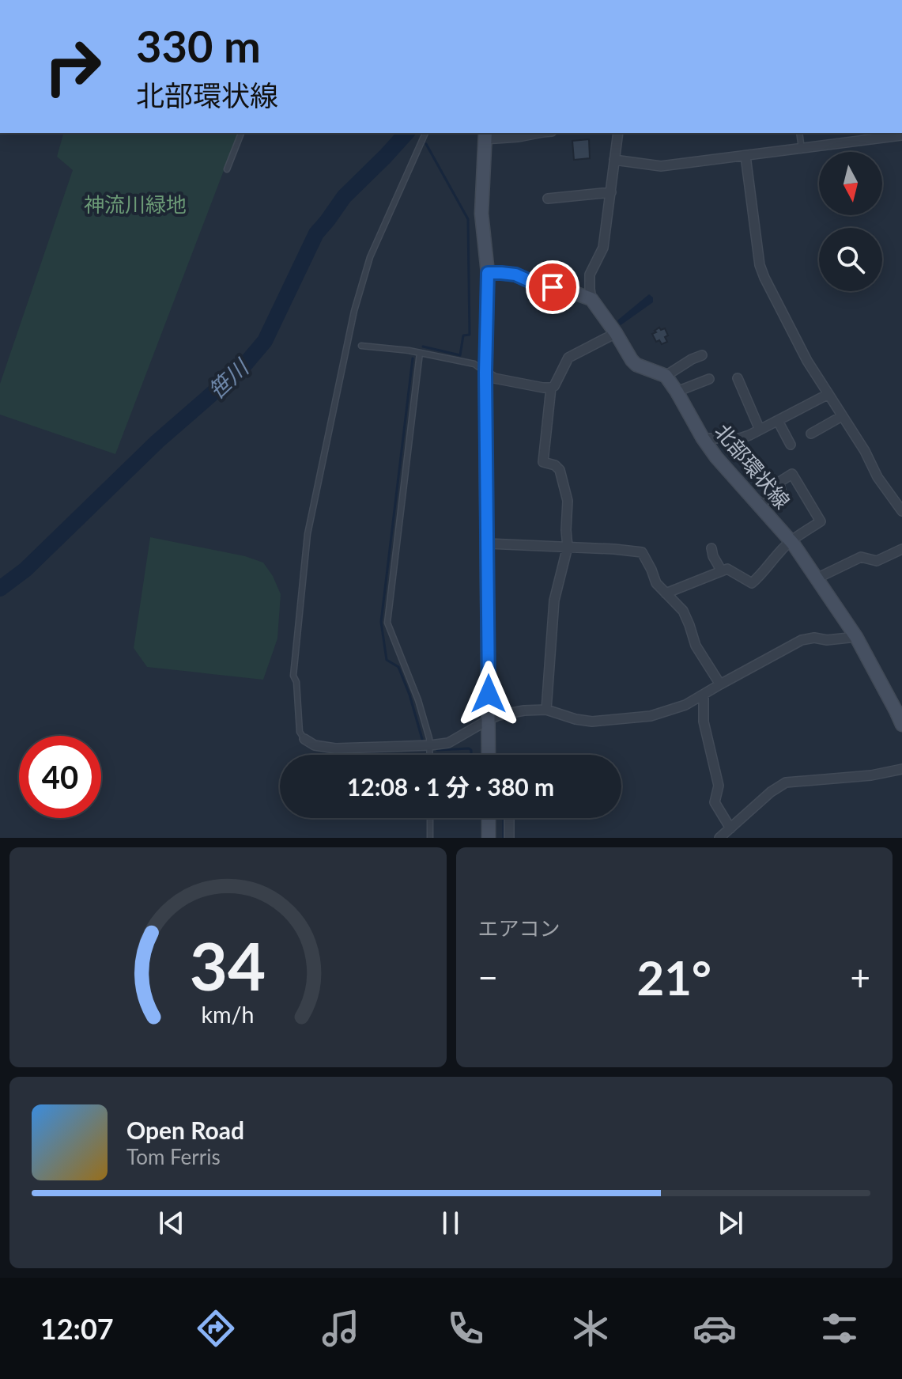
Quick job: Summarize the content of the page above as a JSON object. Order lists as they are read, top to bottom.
{
  "streets": {
    "street": ["北部環状線"]
  },
  "water": ["笹川"],
  "parks": ["神流川緑地"],
  "north": "bottom",
  "page": {
    "turn": ["330 m", "北部環状線"],
    "limit": "40",
    "trip": "12:08 · 1 分 · 380 m",
    "tile": "エアコン",
    "heat": ["−", "21°", "+"],
    "song": ["Open Road", "Tom Ferris"],
    "tabs": "12:07",
    "gauge": ["34", "km/h"]
  }
}
